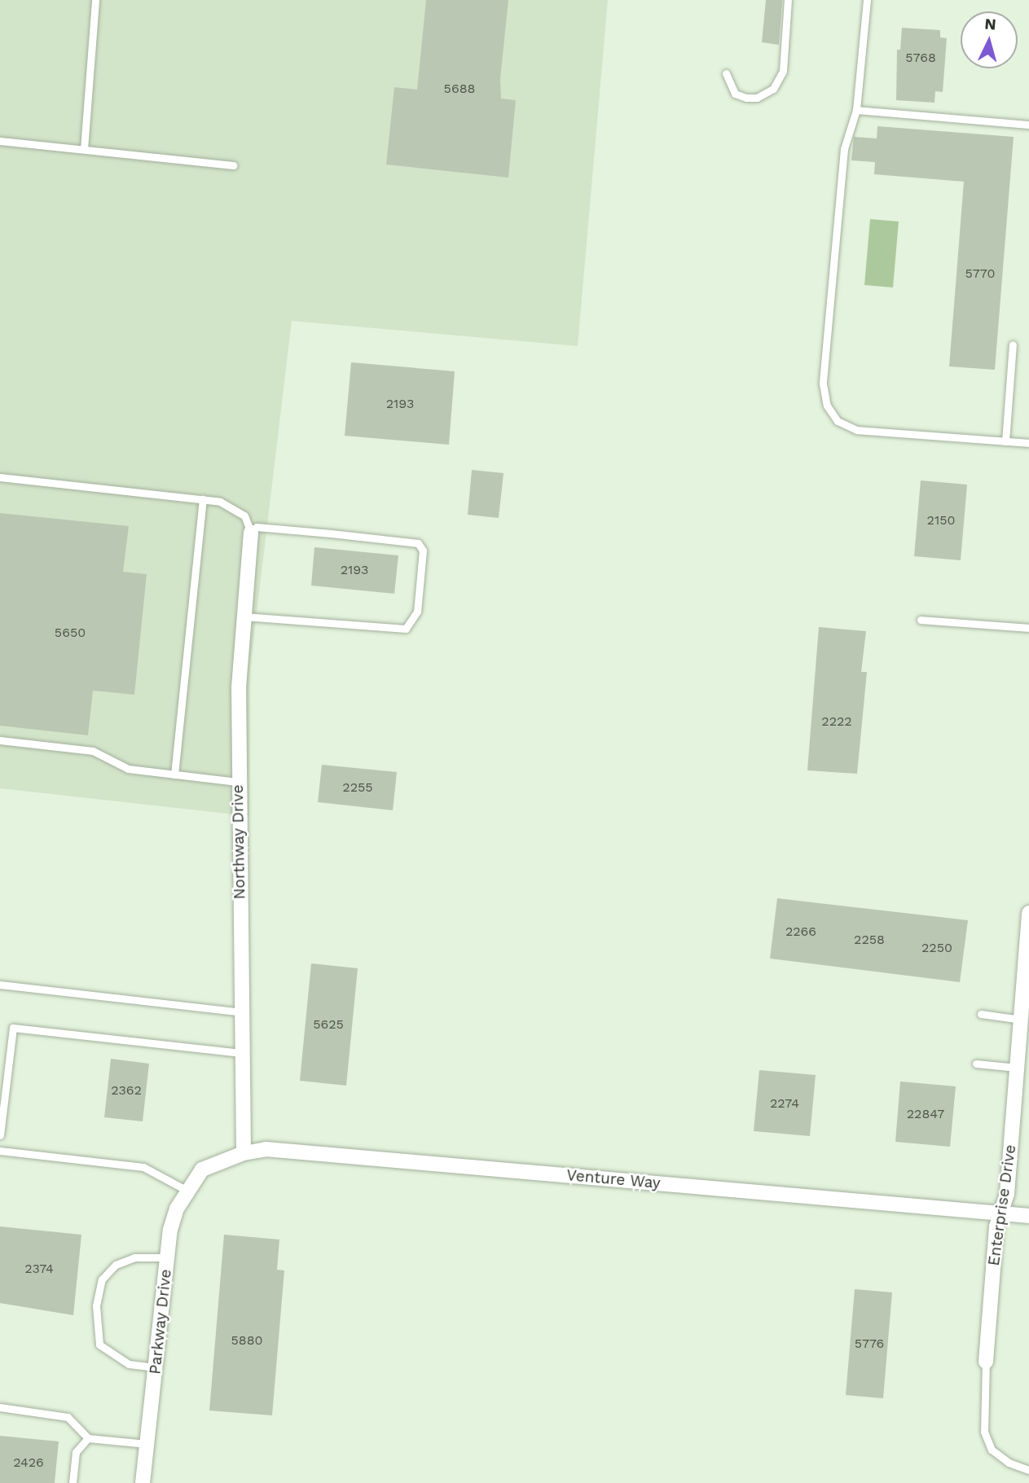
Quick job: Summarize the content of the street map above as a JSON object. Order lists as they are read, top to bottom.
{
  "streets": {
    "street": [
      "Northway Drive",
      "Venture Way",
      "Enterprise Drive",
      "Parkway Drive"
    ]
  },
  "crossings": [
    ["Northway Drive", "Venture Way"],
    ["Venture Way", "Enterprise Drive"],
    ["Venture Way", "Parkway Drive"]
  ],
  "house_numbers": [
    "5768",
    "5688",
    "5770",
    "2193",
    "2150",
    "2193",
    "5650",
    "2222",
    "2255",
    "2266",
    "2258",
    "2250",
    "5625",
    "2362",
    "2274",
    "22847",
    "2374",
    "5880",
    "5776",
    "2426"
  ],
  "north": "top"
}
